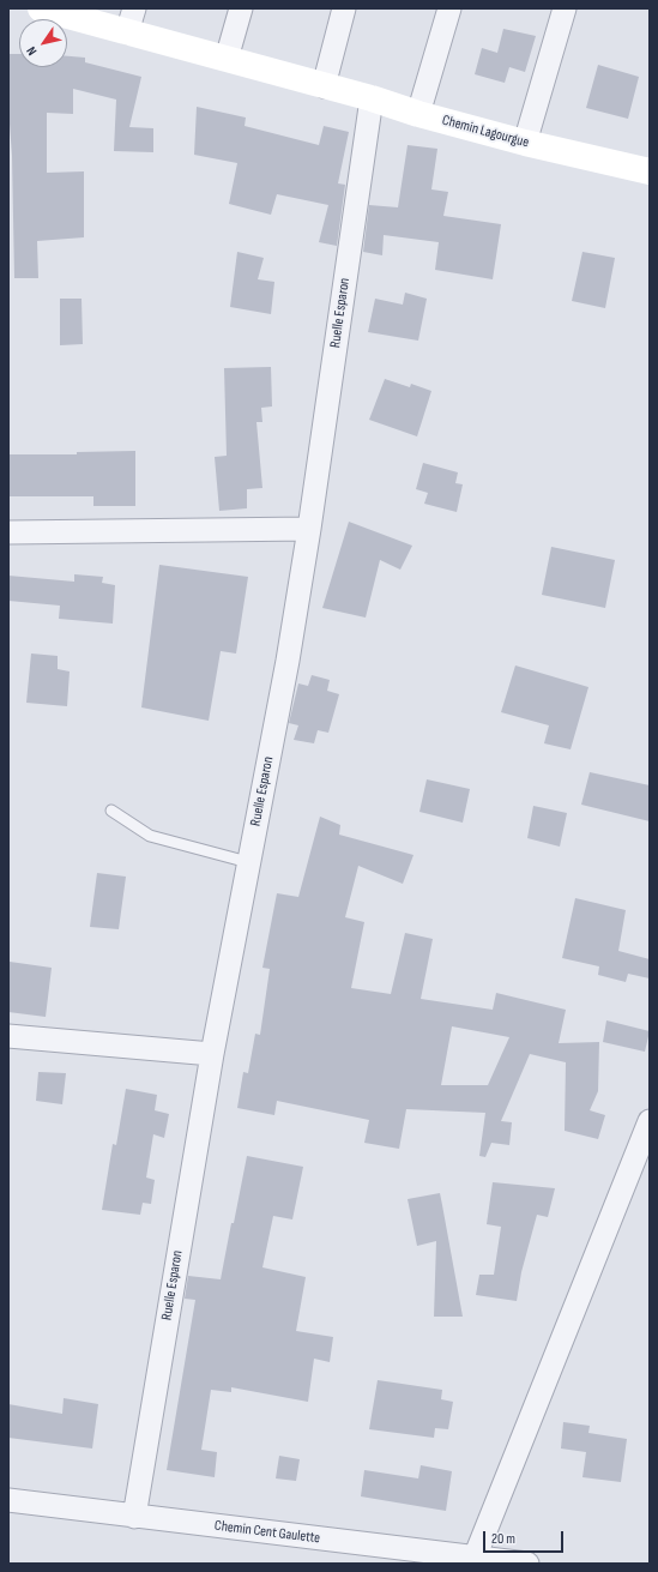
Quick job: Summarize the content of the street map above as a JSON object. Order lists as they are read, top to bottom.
{
  "streets": {
    "street": ["Chemin Lagourgue", "Ruelle Esparon", "Chemin Cent Gaulette"]
  },
  "crossings": [
    ["Chemin Lagourgue", "Ruelle Esparon"],
    ["Ruelle Esparon", "Chemin Cent Gaulette"]
  ],
  "scale_bar": "20 m",
  "north": "bottom left"
}
